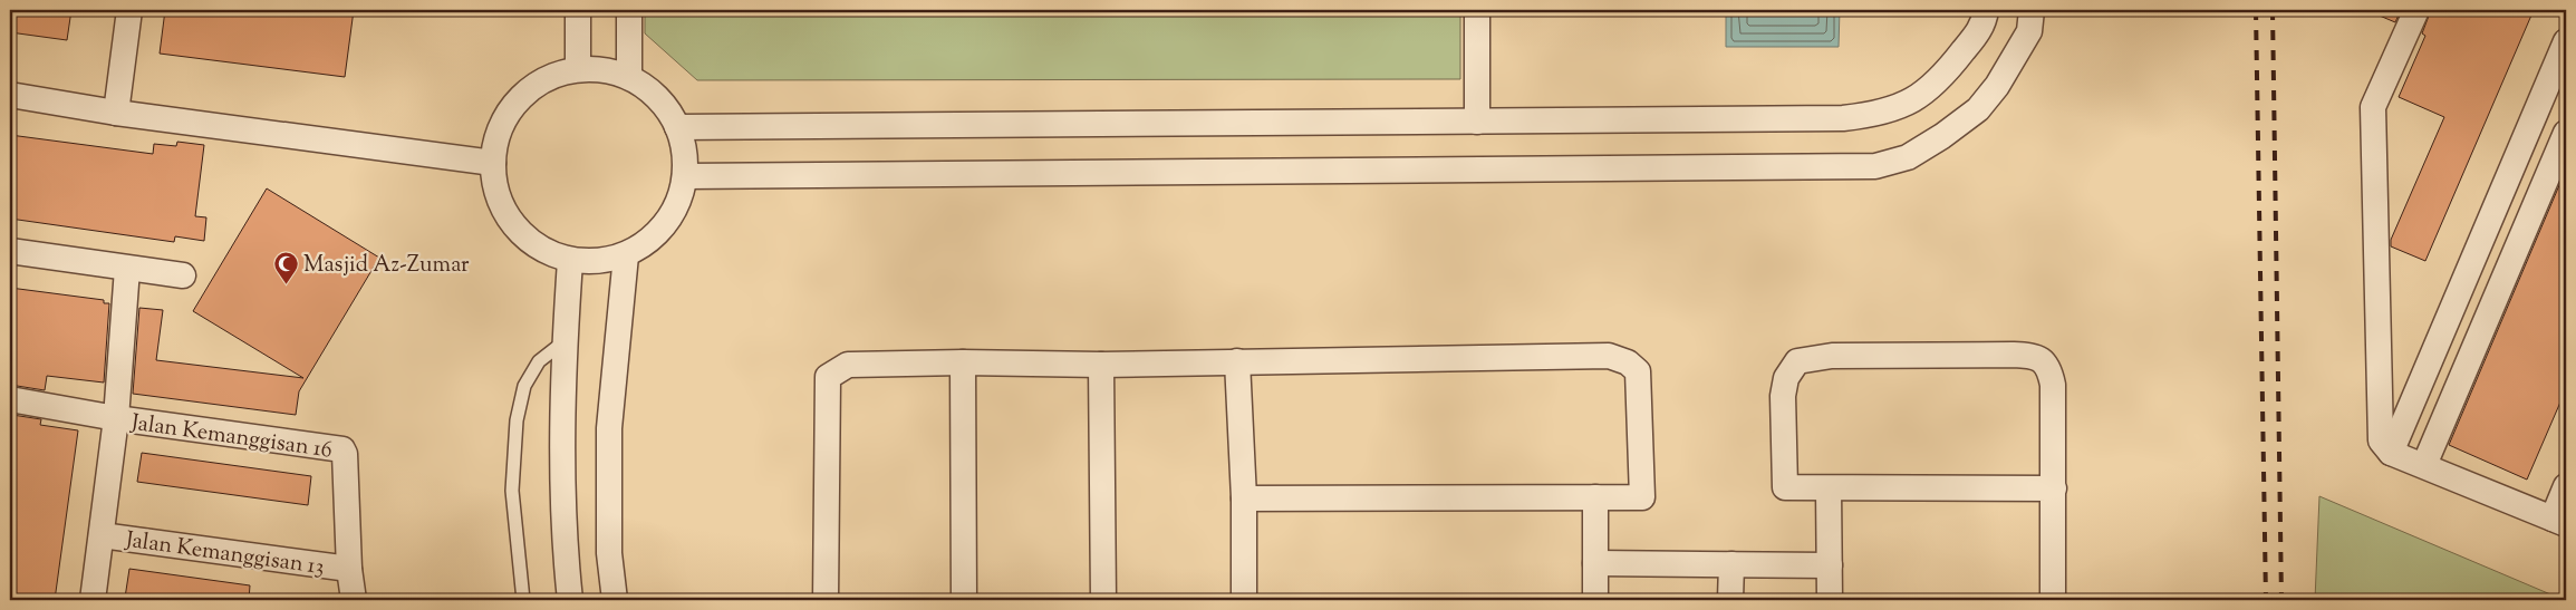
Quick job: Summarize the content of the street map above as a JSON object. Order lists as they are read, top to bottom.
{
  "streets": {
    "street": ["Jalan Kemanggisan 16", "Jalan Kemanggisan 13"]
  },
  "crossings": [
    ["Jalan Kemanggisan 16", "Jalan Kemanggisan 13"]
  ],
  "places": {
    "mosque": ["Masjid Az-Zumar"]
  }
}
